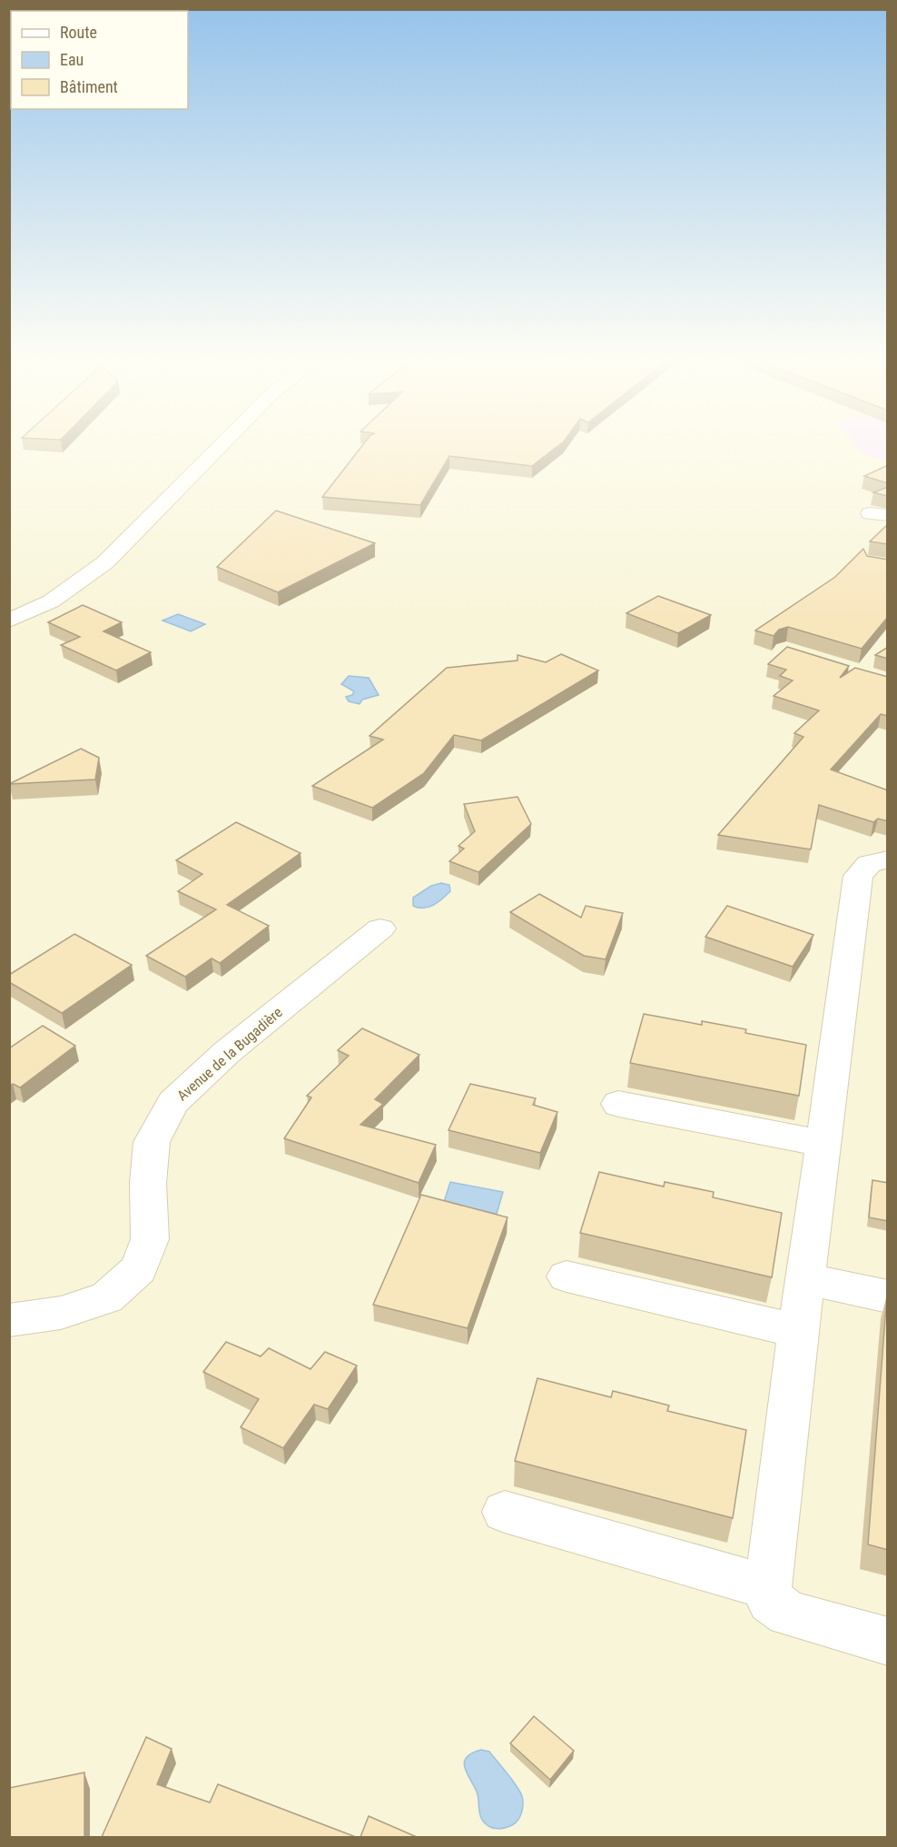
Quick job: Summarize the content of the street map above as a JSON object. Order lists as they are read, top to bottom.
{
  "streets": {
    "street": ["Avenue de la Bugadière"]
  },
  "legend": ["Route", "Eau", "Bâtiment"]
}
